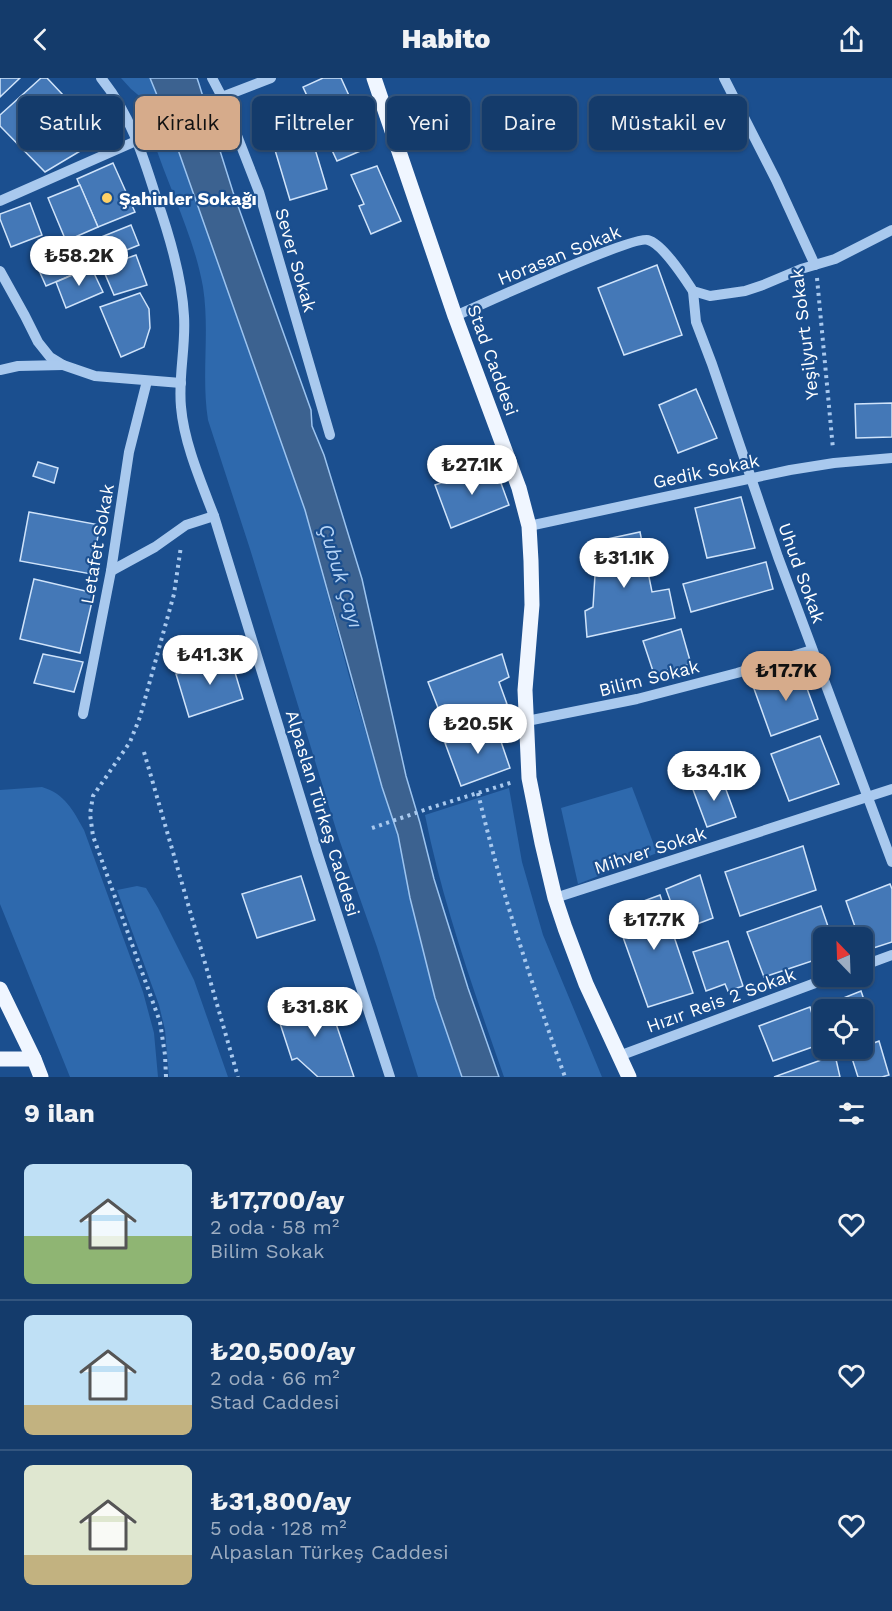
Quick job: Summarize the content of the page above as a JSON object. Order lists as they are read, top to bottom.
{
  "streets": {
    "main road": ["Stad Caddesi"],
    "street": [
      "Horasan Sokak",
      "Sever Sokak",
      "Yeşilyurt Sokak",
      "Gedik Sokak",
      "Letafet Sokak",
      "Uhud Sokak",
      "Bilim Sokak",
      "Alpaslan Türkeş Caddesi",
      "Mihver Sokak",
      "Hızır Reis 2 Sokak"
    ]
  },
  "crossings": [
    ["Horasan Sokak", "Stad Caddesi"],
    ["Horasan Sokak", "Uhud Sokak"],
    ["Yeşilyurt Sokak", "Gedik Sokak"],
    ["Stad Caddesi", "Gedik Sokak"],
    ["Stad Caddesi", "Bilim Sokak"],
    ["Stad Caddesi", "Mihver Sokak"],
    ["Stad Caddesi", "Hızır Reis 2 Sokak"],
    ["Gedik Sokak", "Uhud Sokak"],
    ["Uhud Sokak", "Bilim Sokak"],
    ["Uhud Sokak", "Mihver Sokak"]
  ],
  "water": ["Çubuk Çayı"],
  "places": ["Şahinler Sokağı"],
  "north": "top left",
  "page": {
    "header": "Habito",
    "chip": [
      "Satılık",
      "Kiralık",
      "Filtreler",
      "Yeni",
      "Daire",
      "Müstakil ev"
    ],
    "price": [
      "₺58.2K",
      "₺27.1K",
      "₺31.1K",
      "₺41.3K",
      "₺17.7K",
      "₺20.5K",
      "₺34.1K",
      "₺17.7K",
      "₺31.8K"
    ],
    "heading": "9 ilan",
    "list": [
      {
        "name": "₺17,700/ay",
        "note": "2 oda · 58 m² · Bilim Sokak"
      },
      {
        "name": "₺20,500/ay",
        "note": "2 oda · 66 m² · Stad Caddesi"
      },
      {
        "name": "₺31,800/ay",
        "note": "5 oda · 128 m² · Alpaslan Türkeş Caddesi"
      }
    ]
  }
}
